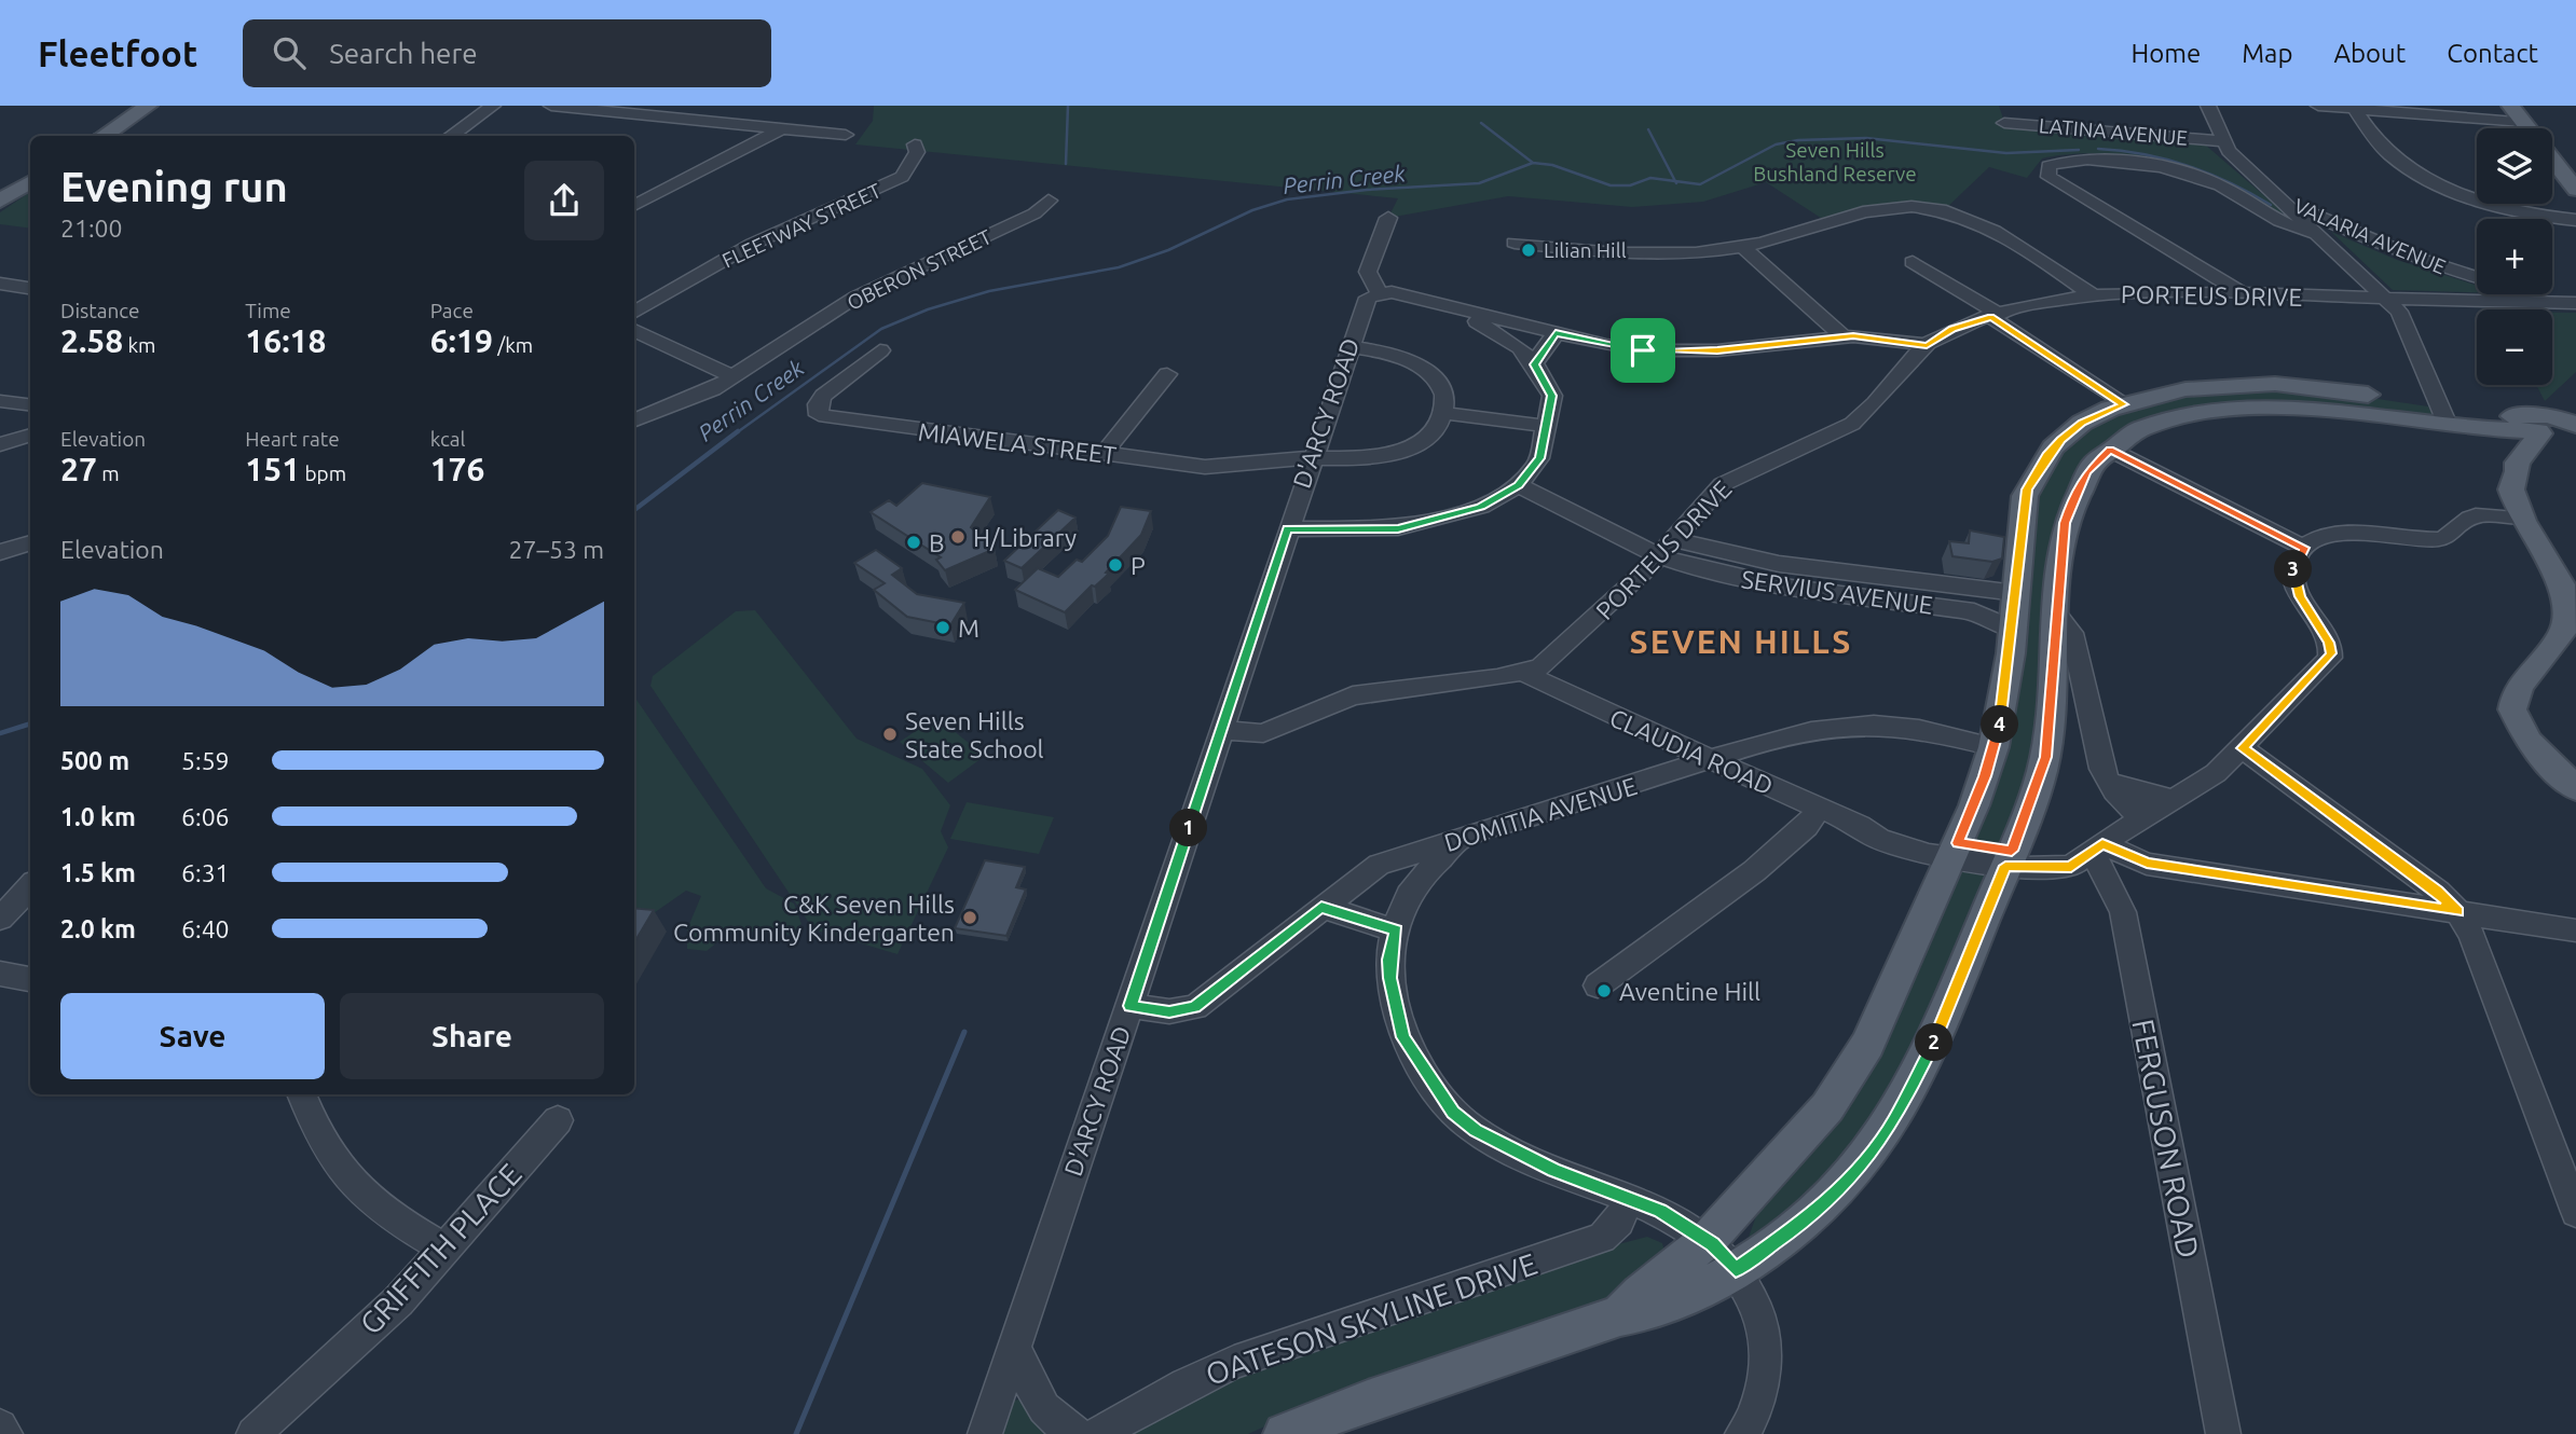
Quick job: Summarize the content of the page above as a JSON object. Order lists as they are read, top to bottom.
{
  "streets": {
    "street": [
      "LATINA AVENUE",
      "FLEETWAY STREET",
      "VALARIA AVENUE",
      "OBERON STREET",
      "PORTEUS DRIVE",
      "D'ARCY ROAD",
      "MIAWELA STREET",
      "SERVIUS AVENUE",
      "CLAUDIA ROAD",
      "DOMITIA AVENUE",
      "FERGUSON ROAD",
      "GRIFFITH PLACE",
      "OATESON SKYLINE DRIVE"
    ]
  },
  "crossings": [
    ["LATINA AVENUE", "VALARIA AVENUE"],
    ["VALARIA AVENUE", "PORTEUS DRIVE"],
    ["PORTEUS DRIVE", "D'ARCY ROAD"],
    ["PORTEUS DRIVE", "SERVIUS AVENUE"],
    ["PORTEUS DRIVE", "CLAUDIA ROAD"],
    ["D'ARCY ROAD", "MIAWELA STREET"],
    ["D'ARCY ROAD", "DOMITIA AVENUE"],
    ["CLAUDIA ROAD", "DOMITIA AVENUE"]
  ],
  "districts": ["SEVEN HILLS"],
  "water": ["Perrin Creek"],
  "parks": ["Seven Hills Bushland Reserve"],
  "places": [
    "Lilian Hill",
    "H/Library",
    "B",
    "P",
    "M",
    "Seven Hills State School",
    "C&K Seven Hills Community Kindergarten",
    "Aventine Hill"
  ],
  "page": {
    "header": "Fleetfoot",
    "search": "Search here",
    "nav": [
      "Home",
      "Map",
      "About",
      "Contact"
    ],
    "map_buttons": ["+", "−"],
    "heading": ["Evening run", "21:00"],
    "stats": [
      ["Distance", "2.58 km"],
      ["Time", "16:18"],
      ["Pace", "6:19 /km"],
      ["Elevation", "27 m"],
      ["Heart rate", "151 bpm"],
      ["kcal", "176"]
    ],
    "chart": ["Elevation", "27–53 m"],
    "pins": [
      "3",
      "4",
      "1",
      "2"
    ],
    "list": [
      {
        "name": "500 m",
        "note": "5:59"
      },
      {
        "name": "1.0 km",
        "note": "6:06"
      },
      {
        "name": "1.5 km",
        "note": "6:31"
      },
      {
        "name": "2.0 km",
        "note": "6:40"
      }
    ],
    "buttons": ["Save", "Share"]
  }
}
